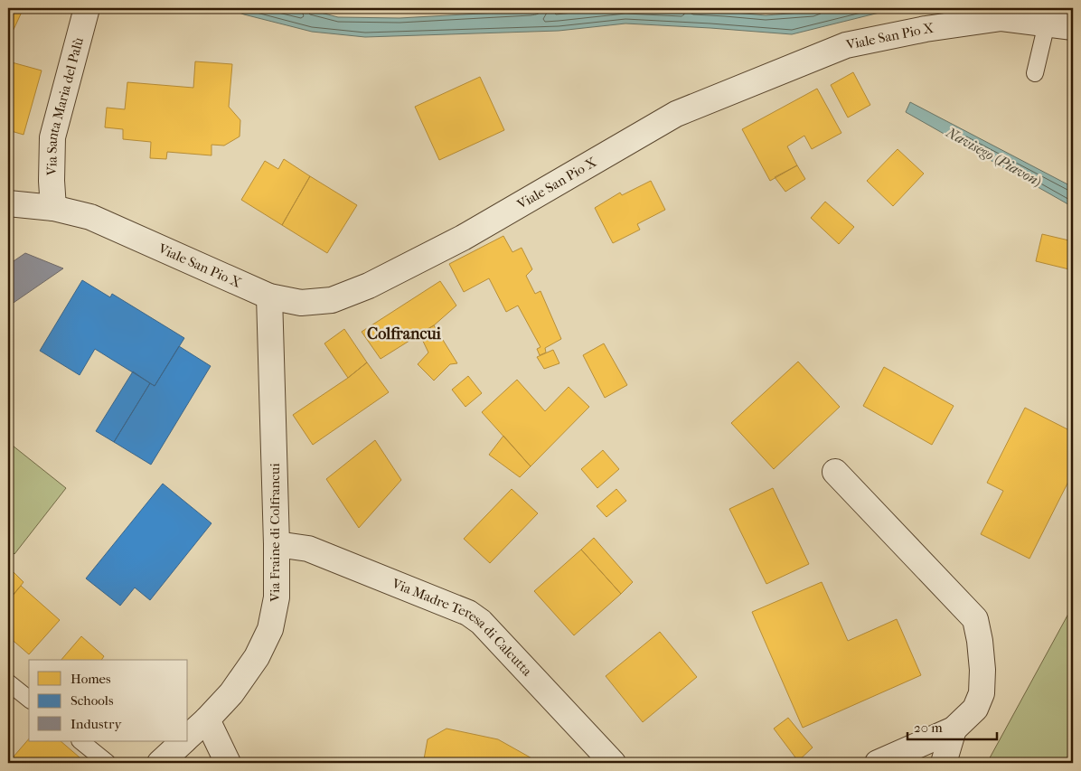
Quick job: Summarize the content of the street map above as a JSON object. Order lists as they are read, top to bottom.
{
  "streets": {
    "street": [
      "Viale San Pio X",
      "Via Santa Maria del Palù",
      "Via Fraine di Colfrancui",
      "Via Madre Teresa di Calcutta"
    ]
  },
  "crossings": [
    ["Viale San Pio X", "Via Santa Maria del Palù"],
    ["Viale San Pio X", "Via Fraine di Colfrancui"],
    ["Via Fraine di Colfrancui", "Via Madre Teresa di Calcutta"]
  ],
  "districts": ["Colfrancui"],
  "water": ["Navisego (Piavon)"],
  "legend": ["Homes", "Schools", "Industry"],
  "scale_bar": "20 m"
}
